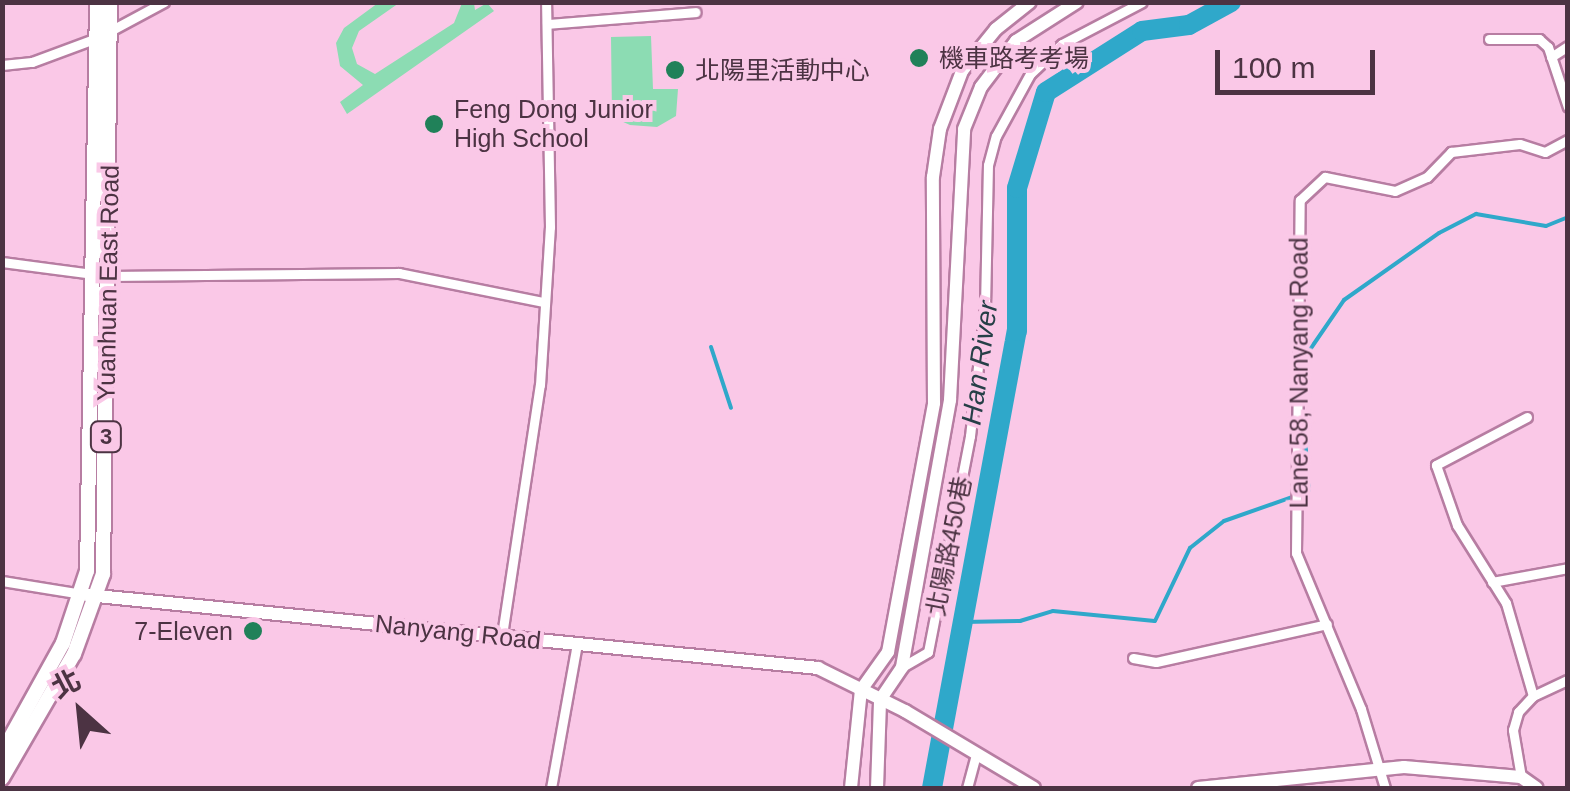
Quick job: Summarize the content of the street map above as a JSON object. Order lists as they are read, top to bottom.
{
  "streets": {
    "main road": ["Yuanhuan East Road", "3"],
    "street": ["Lane 58, Nanyang Road", "北陽路450巷", "Nanyang Road"]
  },
  "crossings": [
    ["Yuanhuan East Road", "Nanyang Road"]
  ],
  "water": ["Han River"],
  "places": [
    "機車路考考場",
    "北陽里活動中心",
    "Feng Dong Junior High School",
    "7-Eleven"
  ],
  "scale_bar": "100 m",
  "north": "top left"
}
